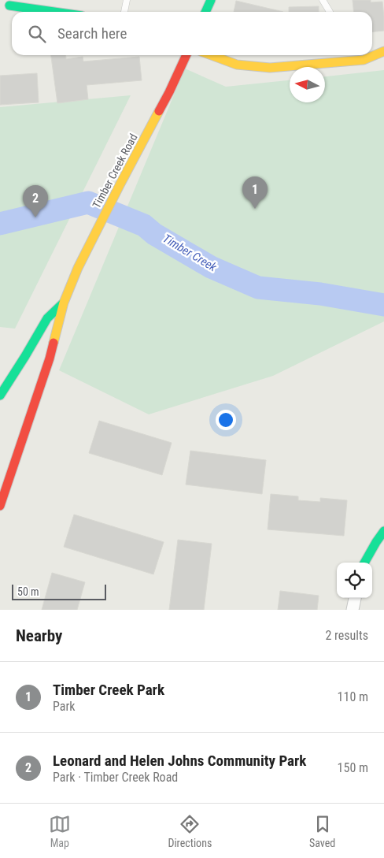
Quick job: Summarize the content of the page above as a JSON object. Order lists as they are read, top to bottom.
{
  "streets": {
    "street": ["Timber Creek Road"]
  },
  "water": ["Timber Creek"],
  "scale_bar": "50 m",
  "north": "left",
  "page": {
    "search": "Search here",
    "pins": ["1", "2"],
    "scale": "50 m",
    "heading": ["Nearby", "2 results"],
    "list": [
      {
        "mark": "1",
        "name": "Timber Creek Park",
        "note": "Park",
        "value": "110 m"
      },
      {
        "mark": "2",
        "name": "Leonard and Helen Johns Community Park",
        "note": "Park · Timber Creek Road",
        "value": "150 m"
      }
    ],
    "nav": ["Map", "Directions", "Saved"]
  }
}
